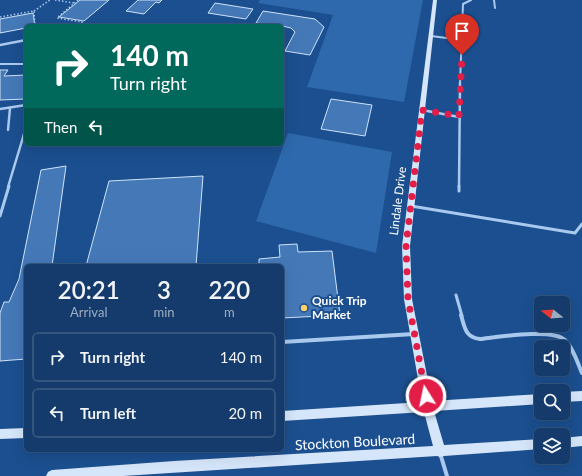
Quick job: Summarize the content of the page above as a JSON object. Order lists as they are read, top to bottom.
{
  "streets": {
    "street": ["Lindale Drive", "Stockton Boulevard"]
  },
  "crossings": [
    ["Lindale Drive", "Stockton Boulevard"]
  ],
  "places": ["Quick Trip Market"],
  "north": "left",
  "page": {
    "turn": ["140 m", "Turn right"],
    "then": "Then",
    "eta": [
      "20:21",
      "Arrival",
      "3",
      "min",
      "220",
      "m"
    ],
    "list": [
      {
        "name": "Turn right",
        "value": "140 m"
      },
      {
        "name": "Turn left",
        "value": "20 m"
      }
    ]
  }
}
